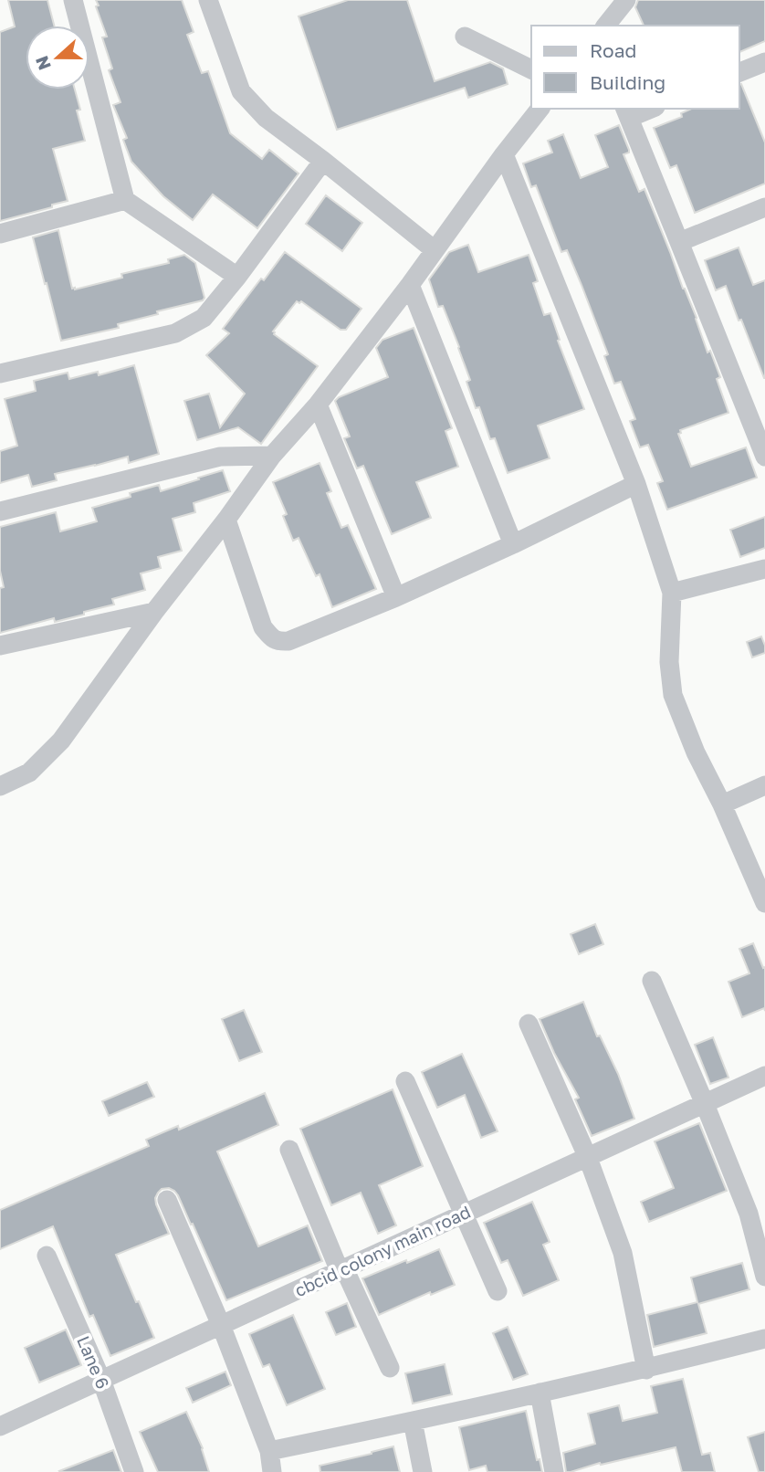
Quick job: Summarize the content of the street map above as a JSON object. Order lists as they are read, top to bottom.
{
  "streets": {
    "street": ["cbcid colony main road", "Lane 6"]
  },
  "crossings": [
    ["cbcid colony main road", "Lane 6"]
  ],
  "legend": ["Road", "Building"],
  "north": "left"
}
